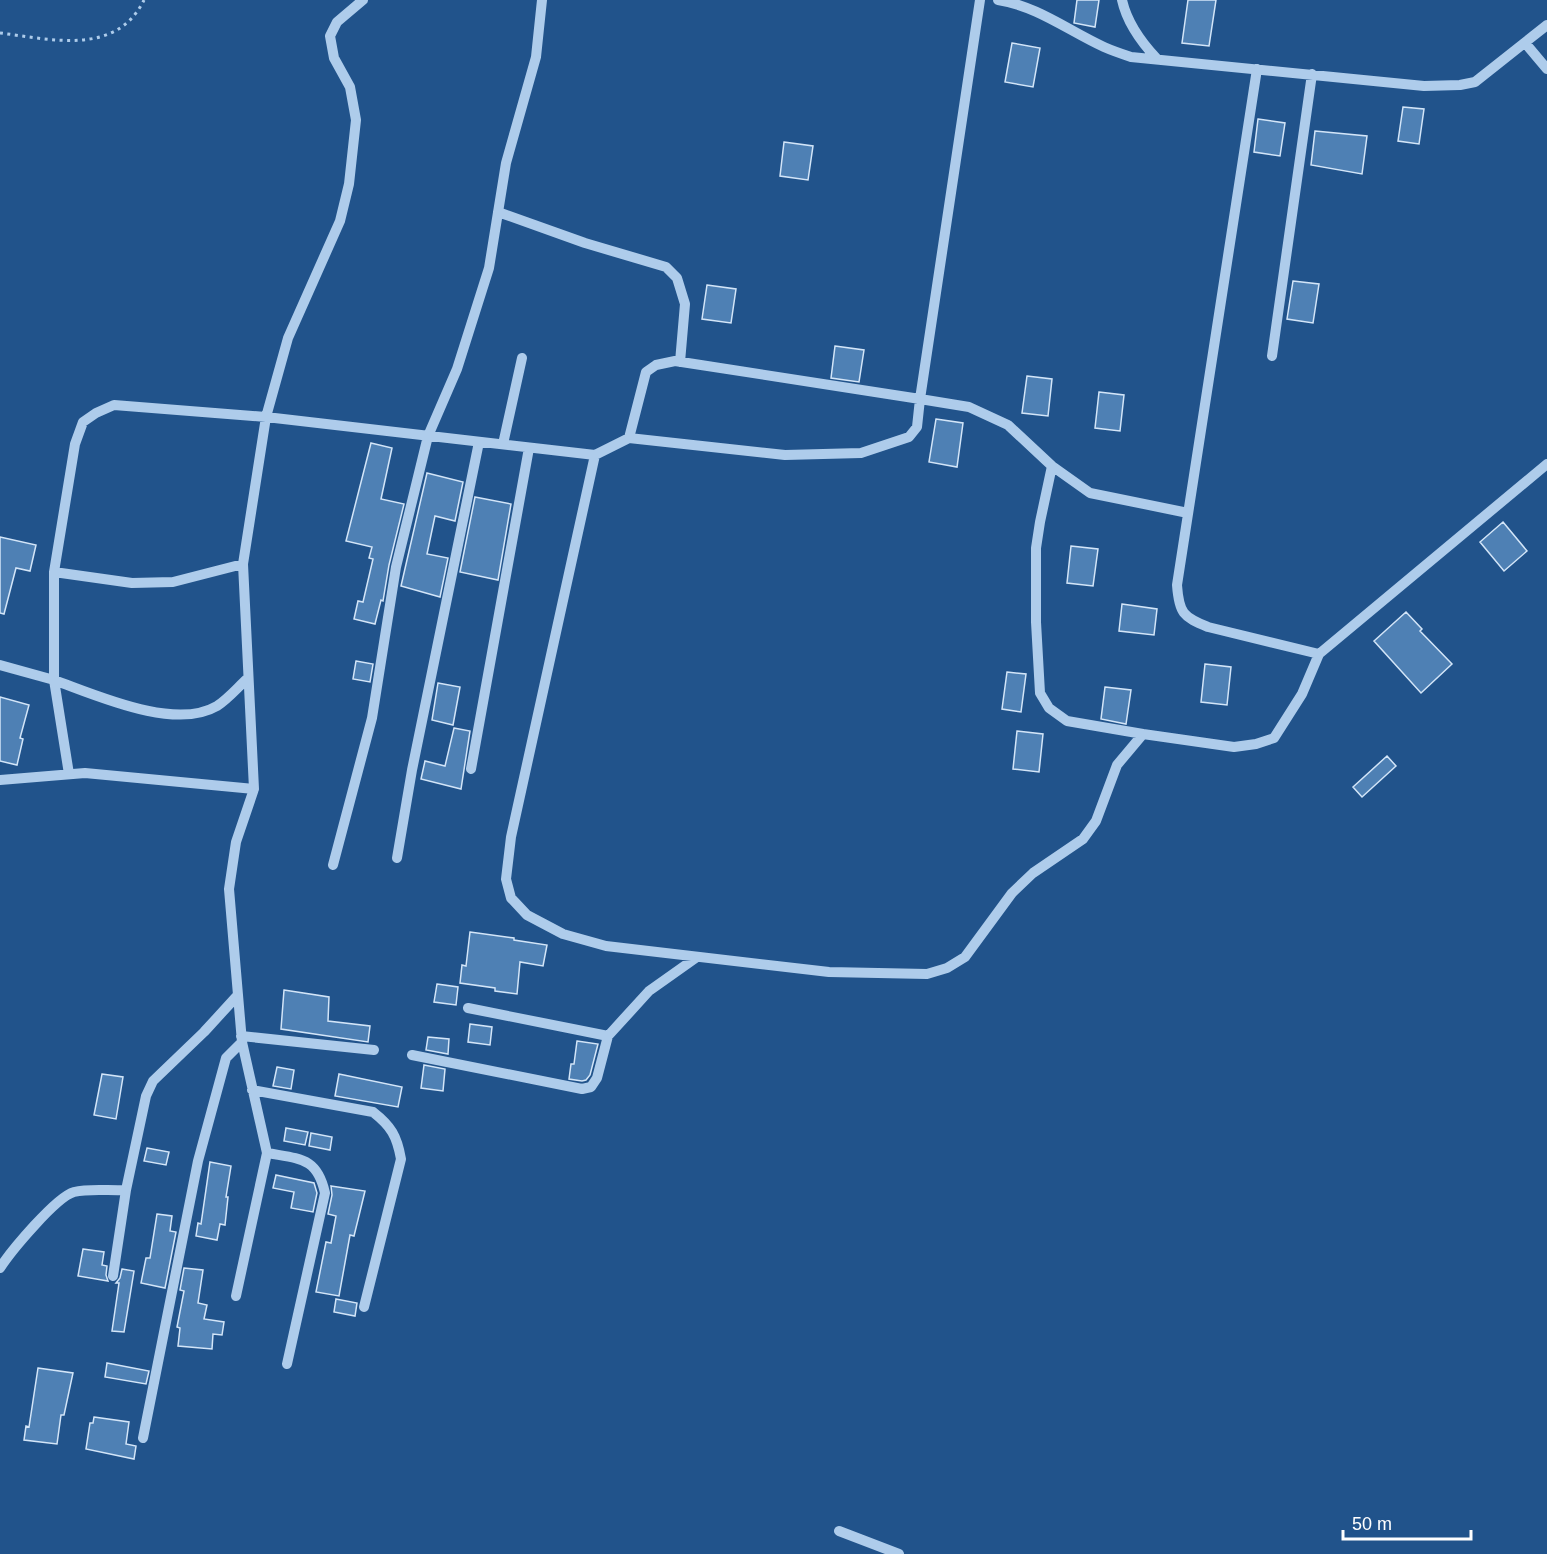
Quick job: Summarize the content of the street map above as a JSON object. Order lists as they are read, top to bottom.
{
  "scale_bar": "50 m"
}
